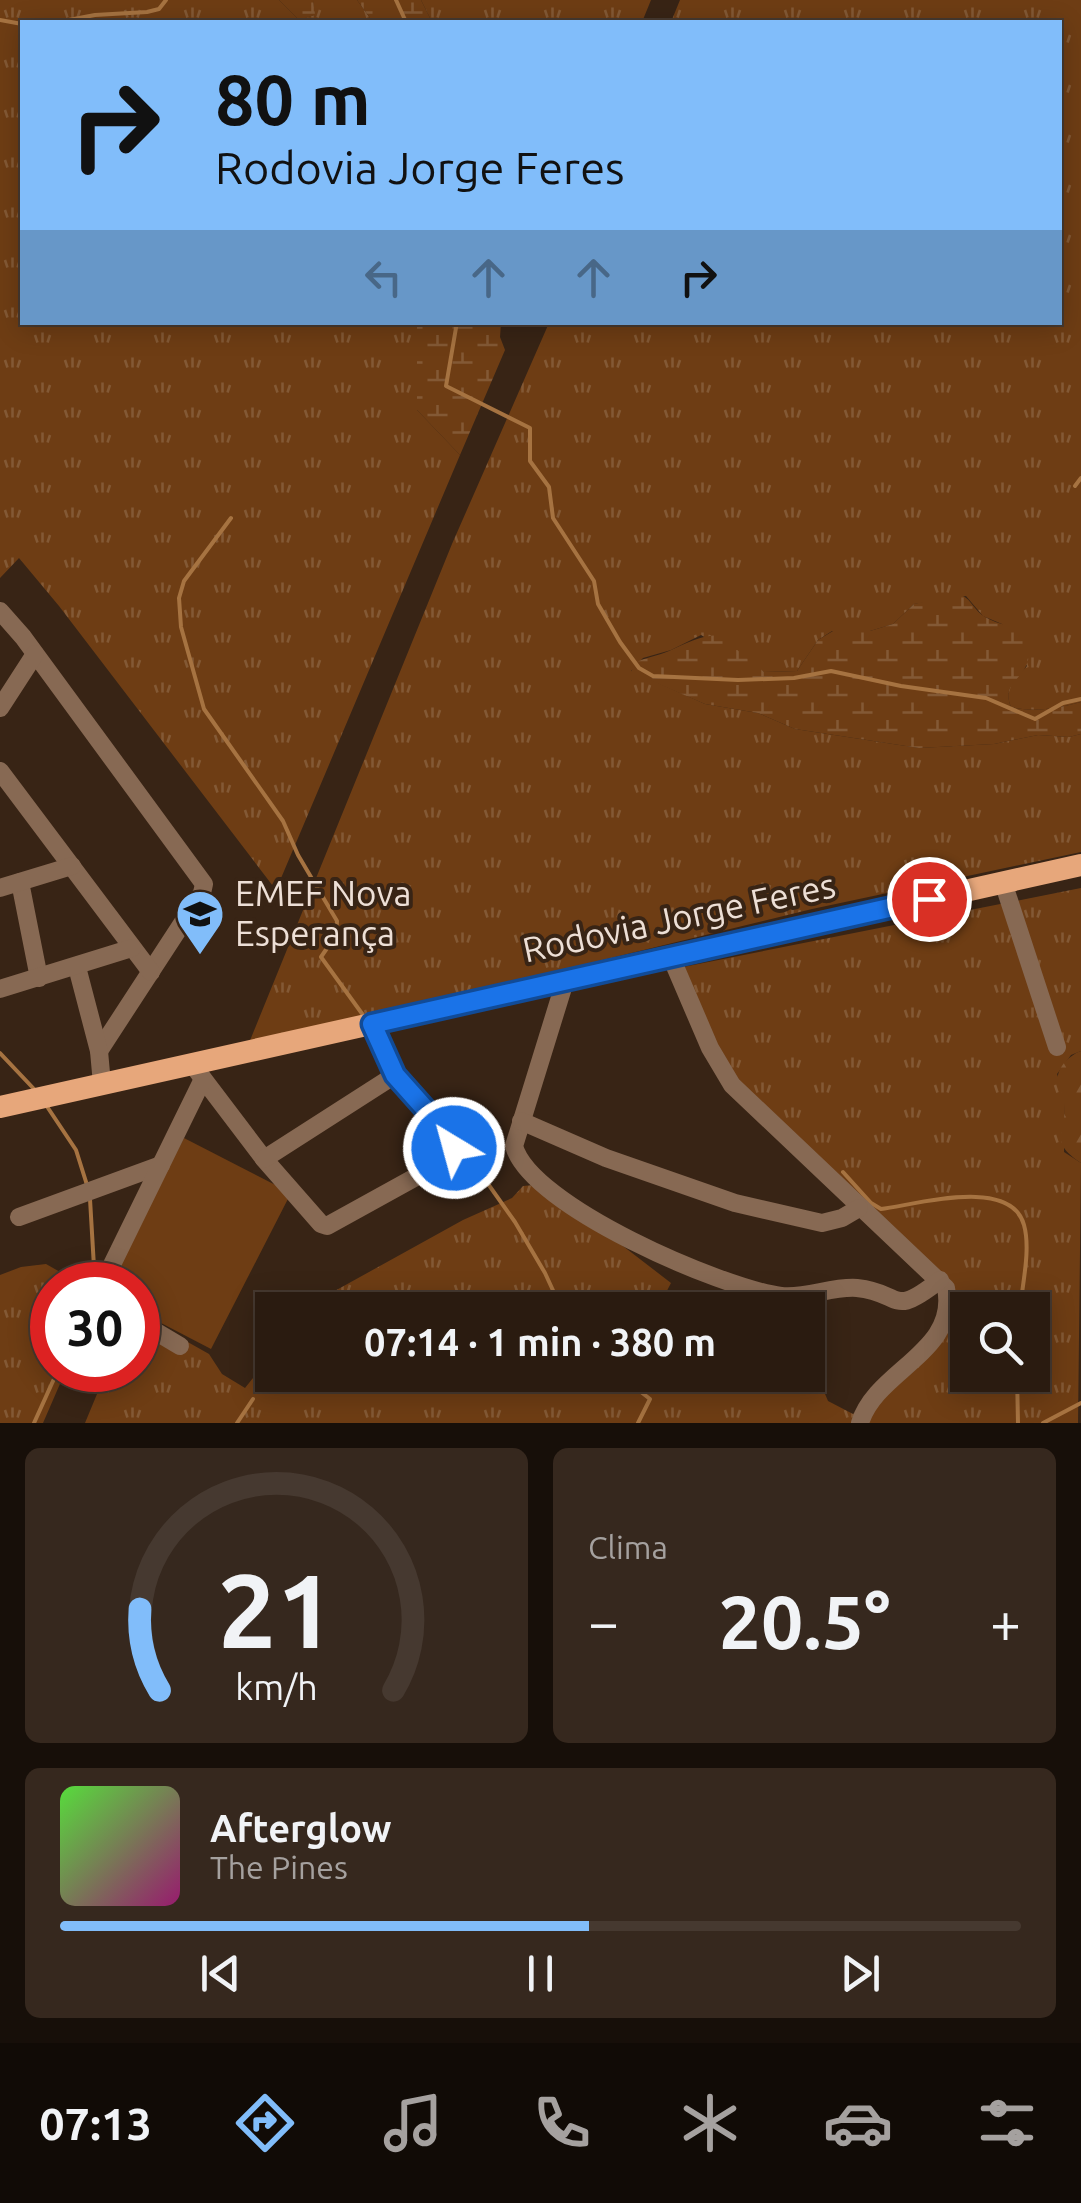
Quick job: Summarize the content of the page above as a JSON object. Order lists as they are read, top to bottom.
{
  "streets": {
    "main road": ["Rodovia Jorge Feres"]
  },
  "places": {
    "school or university": ["EMEF Nova Esperança"]
  },
  "page": {
    "turn": ["80 m", "Rodovia Jorge Feres"],
    "limit": "30",
    "trip": "07:14 · 1 min · 380 m",
    "tile": "Clima",
    "heat": ["−", "20.5°", "+"],
    "song": ["Afterglow", "The Pines"],
    "tabs": "07:13",
    "gauge": ["21", "km/h"]
  }
}
